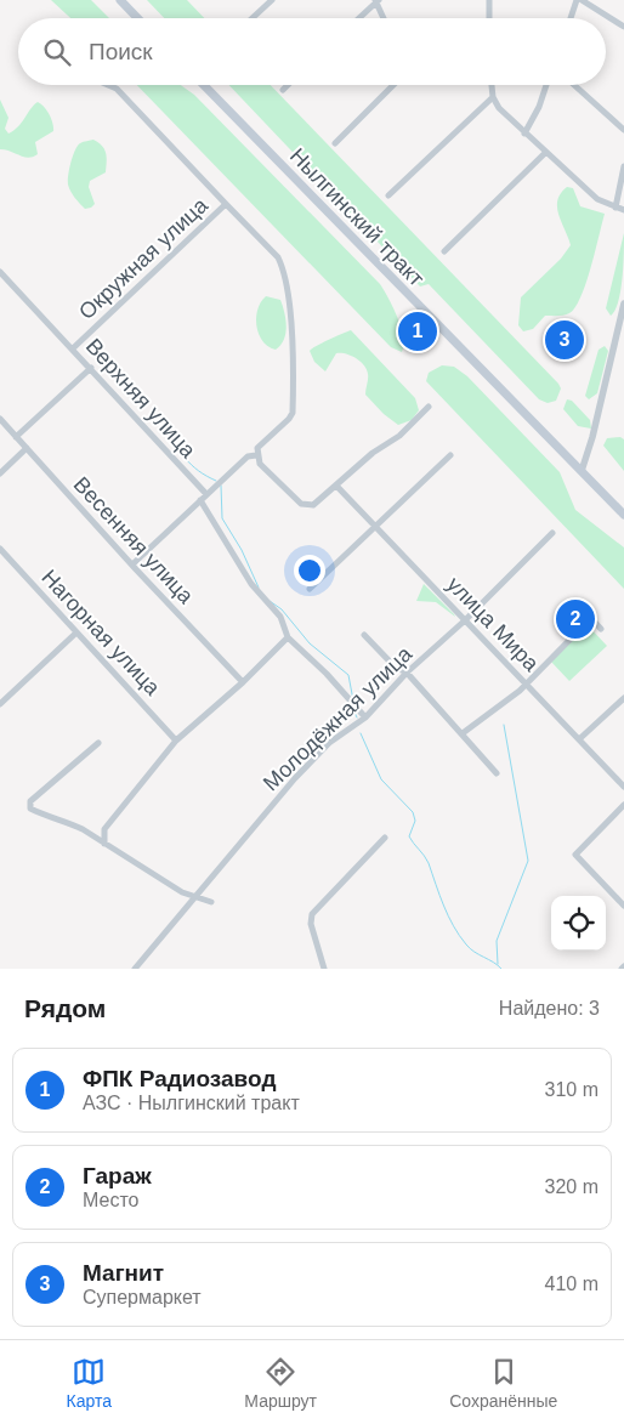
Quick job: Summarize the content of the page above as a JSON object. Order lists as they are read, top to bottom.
{
  "streets": {
    "main road": ["Нылгинский тракт"],
    "street": [
      "Окружная улица",
      "Верхняя улица",
      "Весенняя улица",
      "улица Мира",
      "Нагорная улица",
      "Молодёжная улица"
    ]
  },
  "crossings": [
    ["Окружная улица", "Верхняя улица"],
    ["улица Мира", "Молодёжная улица"]
  ],
  "page": {
    "search": "Поиск",
    "pins": ["1", "3", "2"],
    "heading": ["Рядом", "Найдено: 3"],
    "list": [
      {
        "mark": "1",
        "name": "ФПК Радиозавод",
        "note": "АЗС · Нылгинский тракт",
        "value": "310 m"
      },
      {
        "mark": "2",
        "name": "Гараж",
        "note": "Место",
        "value": "320 m"
      },
      {
        "mark": "3",
        "name": "Магнит",
        "note": "Супермаркет",
        "value": "410 m"
      }
    ],
    "nav": ["Карта", "Маршрут", "Сохранённые"]
  }
}
